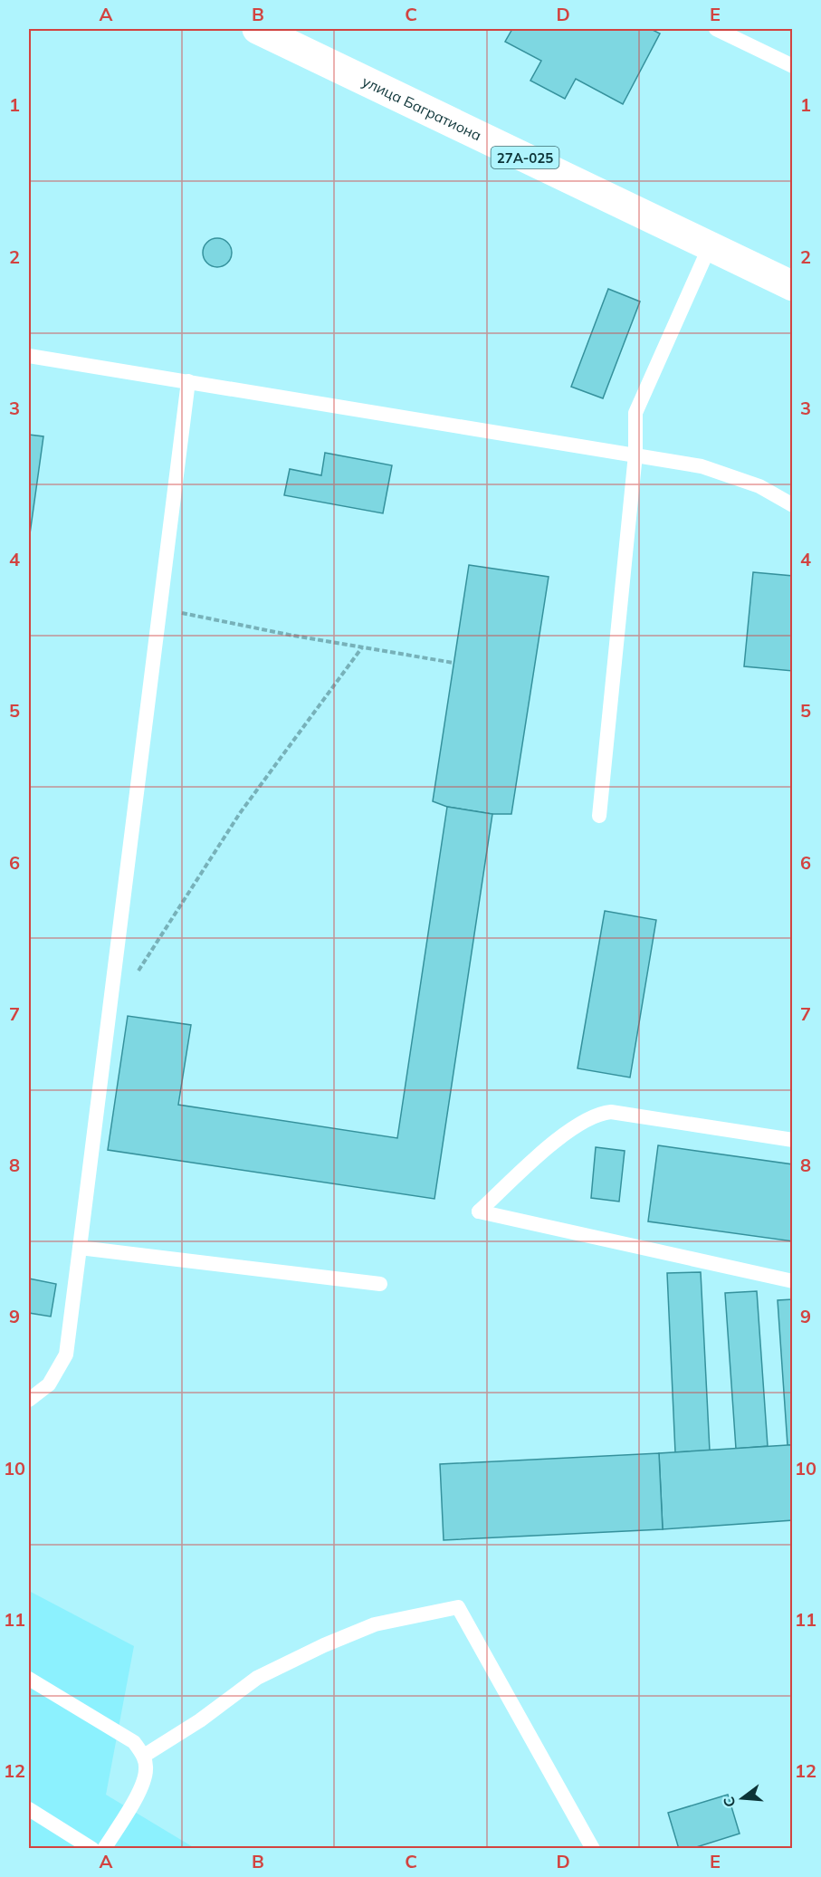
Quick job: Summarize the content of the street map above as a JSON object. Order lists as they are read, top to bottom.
{
  "streets": {
    "main road": ["улица Багратиона", "27А-025"]
  },
  "north": "left",
  "grid": {
    "columns": [
      "A",
      "B",
      "C",
      "D",
      "E"
    ],
    "rows": [
      "1",
      "2",
      "3",
      "4",
      "5",
      "6",
      "7",
      "8",
      "9",
      "10",
      "11",
      "12"
    ]
  }
}
